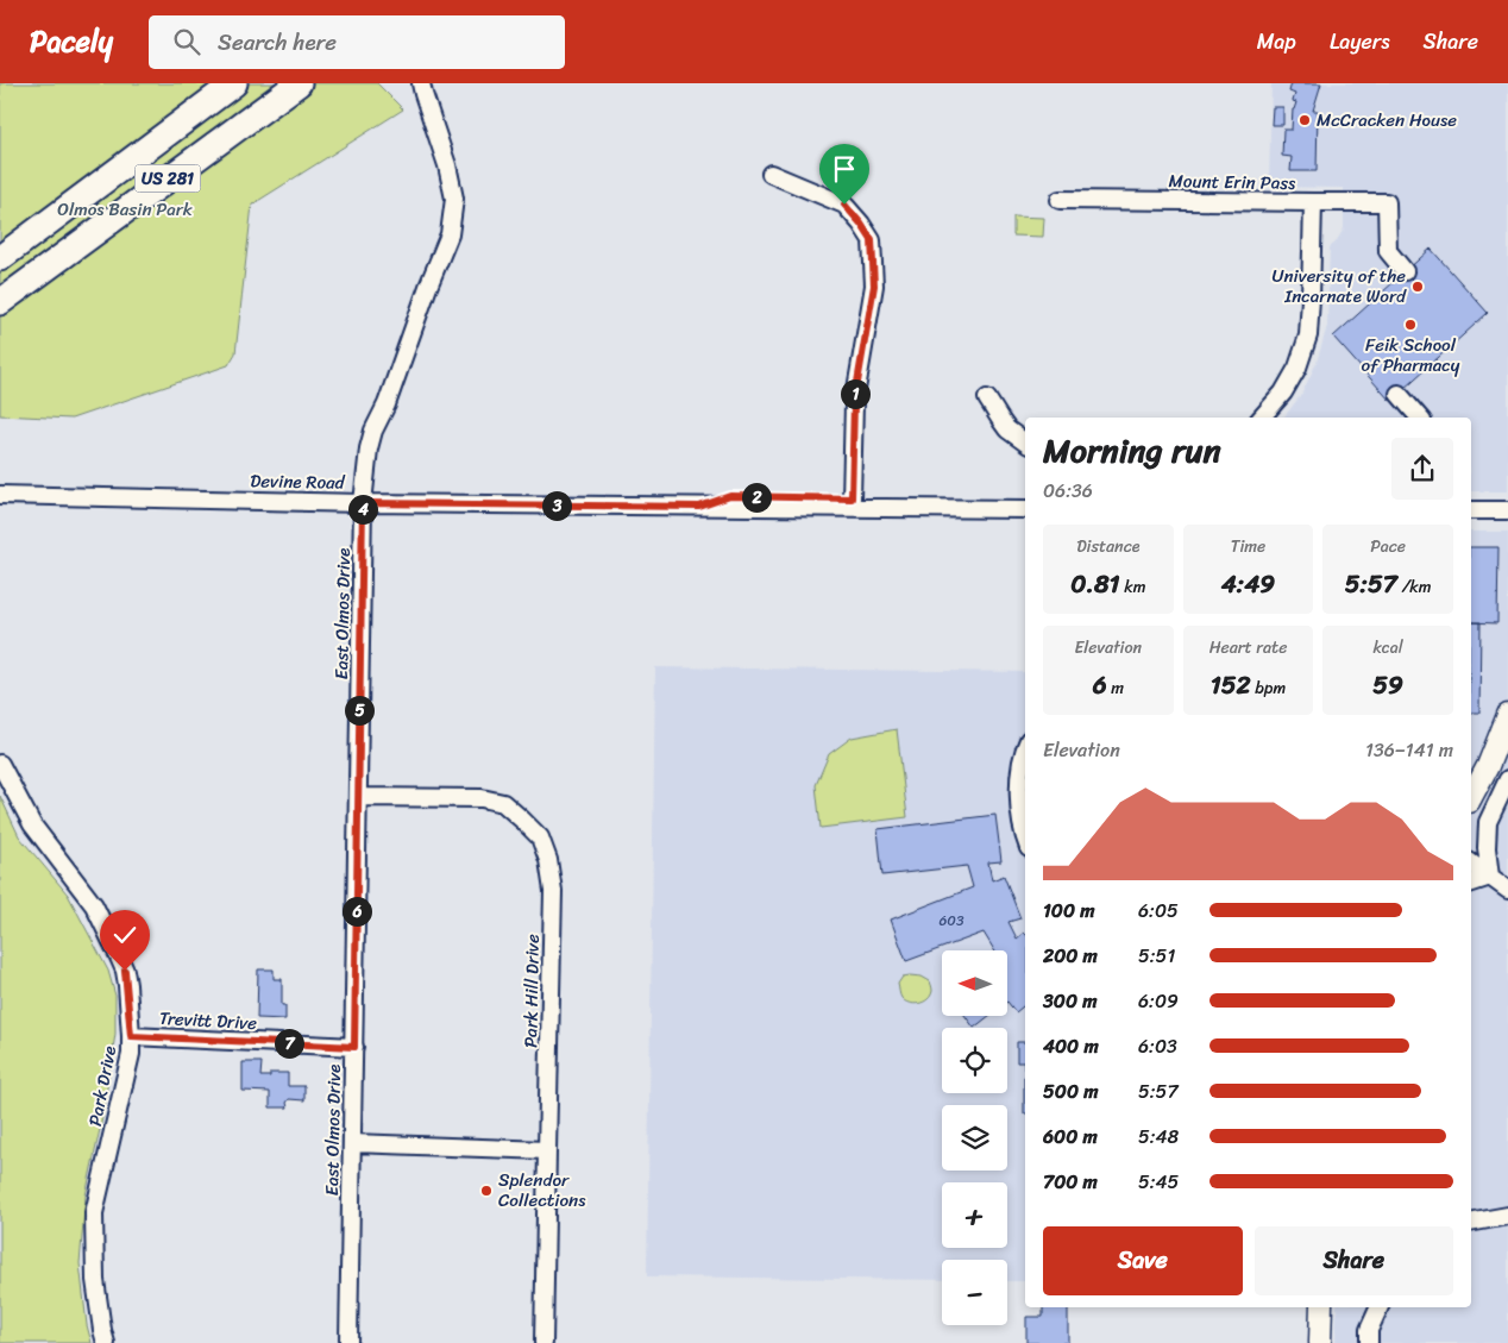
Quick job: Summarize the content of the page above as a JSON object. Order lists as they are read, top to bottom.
{
  "streets": {
    "highway": ["US 281"],
    "street": [
      "Mount Erin Pass",
      "Devine Road",
      "East Olmos Drive",
      "Park Hill Drive",
      "Trevitt Drive",
      "Park Drive"
    ]
  },
  "crossings": [
    ["Devine Road", "East Olmos Drive"],
    ["East Olmos Drive", "Park Hill Drive"],
    ["East Olmos Drive", "Trevitt Drive"],
    ["Trevitt Drive", "Park Drive"]
  ],
  "parks": ["Olmos Basin Park"],
  "places": [
    "McCracken House",
    "University of the Incarnate Word",
    "Feik School of Pharmacy",
    "Splendor Collections"
  ],
  "house_numbers": ["603"],
  "north": "left",
  "page": {
    "header": "Pacely",
    "search": "Search here",
    "nav": ["Map", "Layers", "Share"],
    "pins": [
      "1",
      "2",
      "3",
      "4",
      "5",
      "6",
      "7"
    ],
    "heading": ["Morning run", "06:36"],
    "stats": [
      ["Distance", "0.81 km"],
      ["Time", "4:49"],
      ["Pace", "5:57 /km"],
      ["Elevation", "6 m"],
      ["Heart rate", "152 bpm"],
      ["kcal", "59"]
    ],
    "chart": ["Elevation", "136–141 m"],
    "list": [
      {
        "name": "100 m",
        "note": "6:05"
      },
      {
        "name": "200 m",
        "note": "5:51"
      },
      {
        "name": "300 m",
        "note": "6:09"
      },
      {
        "name": "400 m",
        "note": "6:03"
      },
      {
        "name": "500 m",
        "note": "5:57"
      },
      {
        "name": "600 m",
        "note": "5:48"
      },
      {
        "name": "700 m",
        "note": "5:45"
      }
    ],
    "map_buttons": ["+", "−"],
    "buttons": ["Save", "Share"]
  }
}
